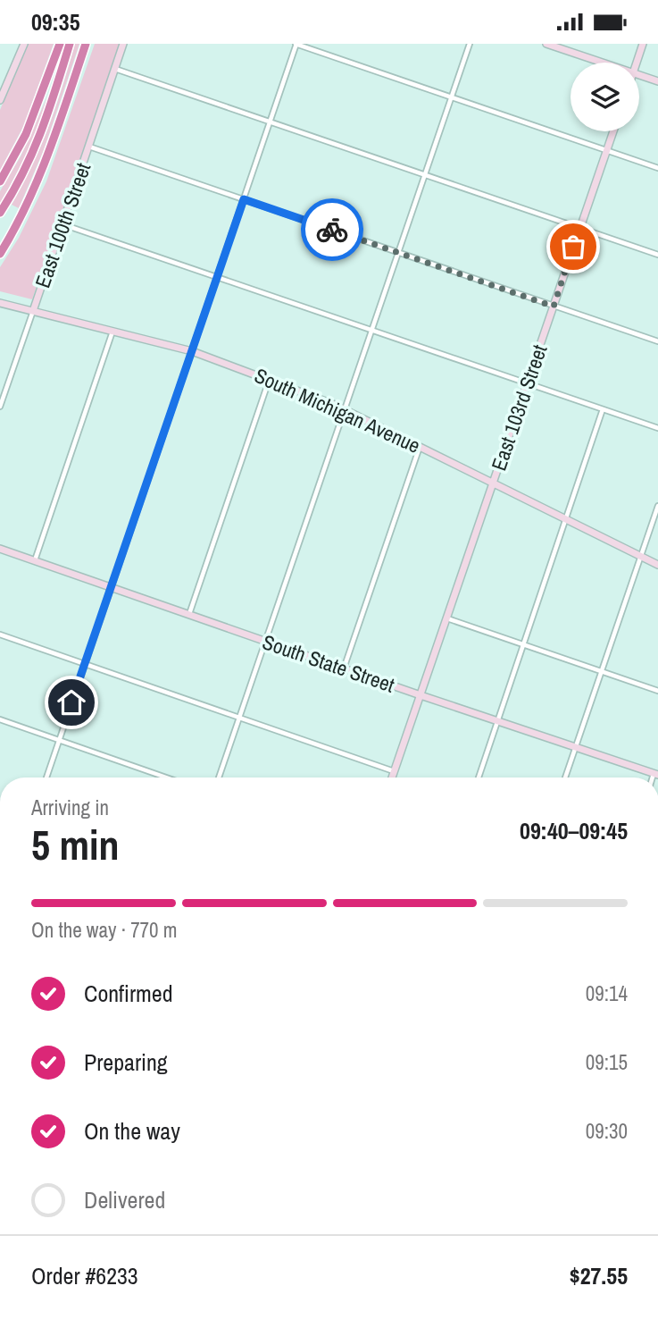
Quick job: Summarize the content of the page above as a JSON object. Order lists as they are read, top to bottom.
{
  "streets": {
    "main road": [
      "East 100th Street",
      "East 103rd Street",
      "South Michigan Avenue",
      "South State Street"
    ]
  },
  "crossings": [
    ["East 100th Street", "South Michigan Avenue"],
    ["East 103rd Street", "South Michigan Avenue"],
    ["East 103rd Street", "South State Street"]
  ],
  "page": {
    "status": "09:35",
    "heading": ["5 min", "Arriving in", "09:40–09:45"],
    "panel": ["Order #6233", "$27.55"],
    "bar": "On the way · 770 m",
    "list": [
      ["Confirmed", "09:14"],
      ["Preparing", "09:15"],
      ["On the way", "09:30"],
      "Delivered"
    ]
  }
}
